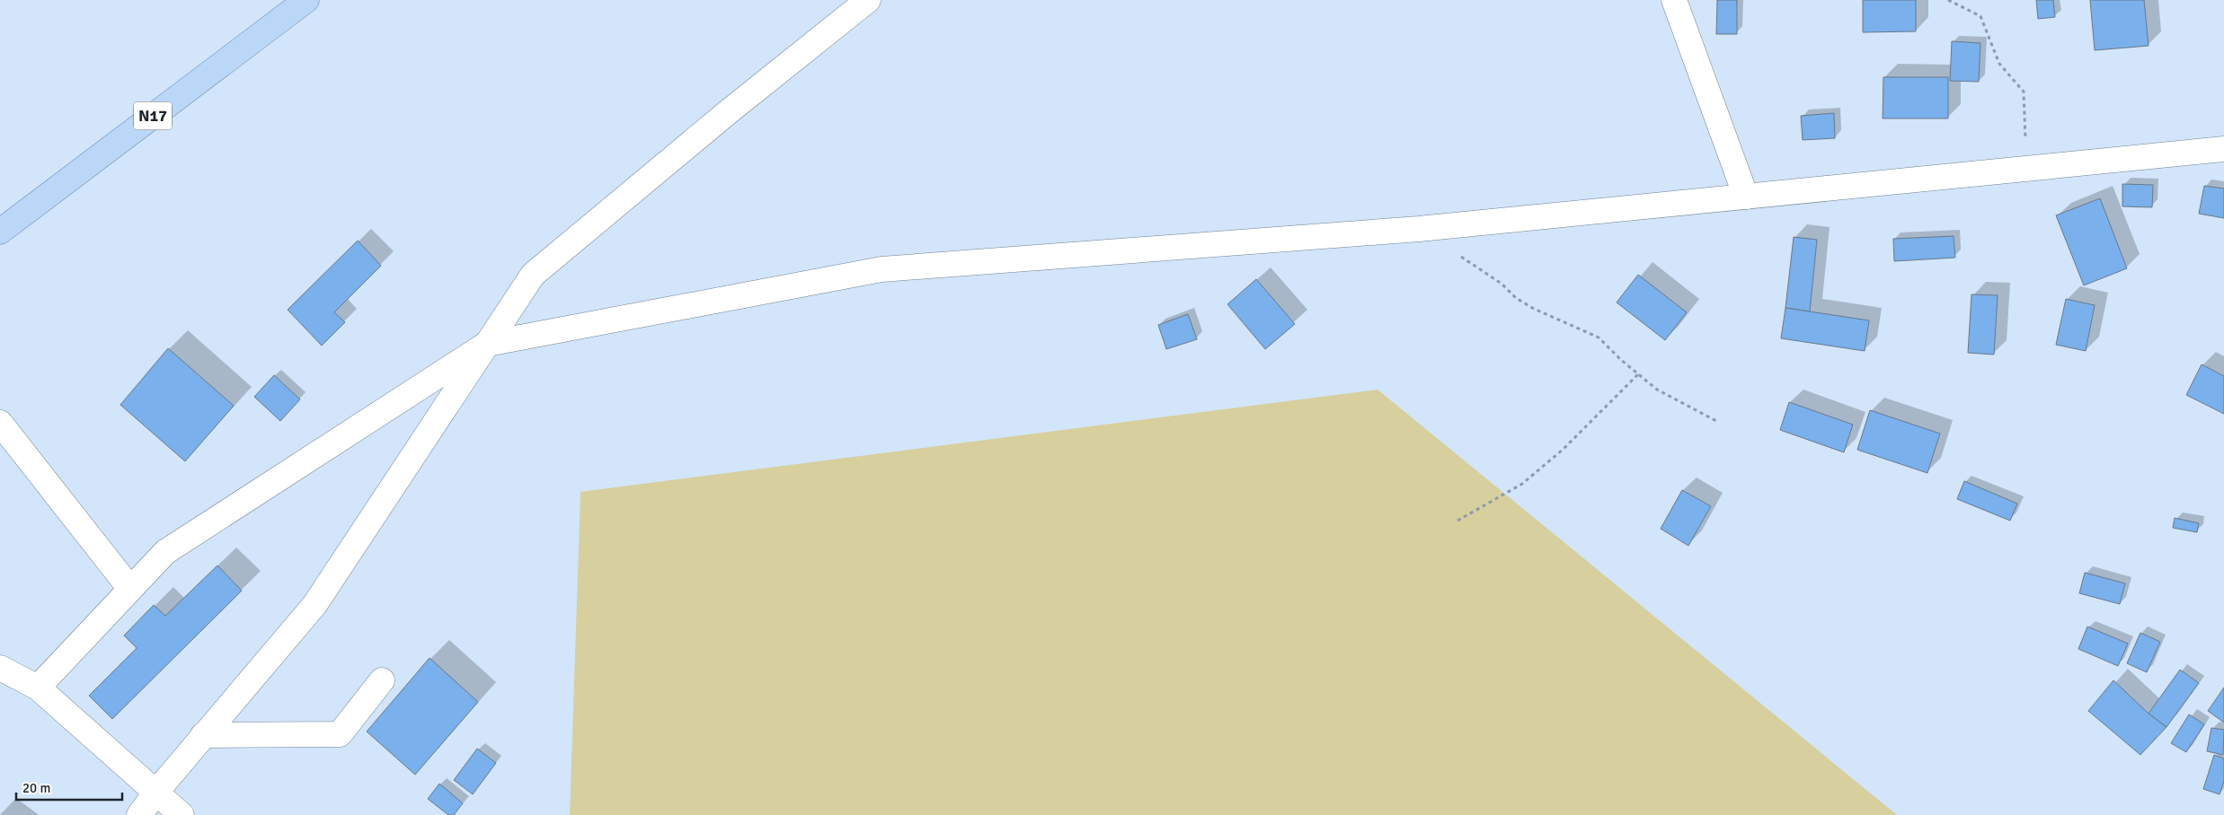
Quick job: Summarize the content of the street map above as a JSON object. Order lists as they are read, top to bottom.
{
  "streets": {
    "main road": ["N17"]
  },
  "scale_bar": "20 m"
}
